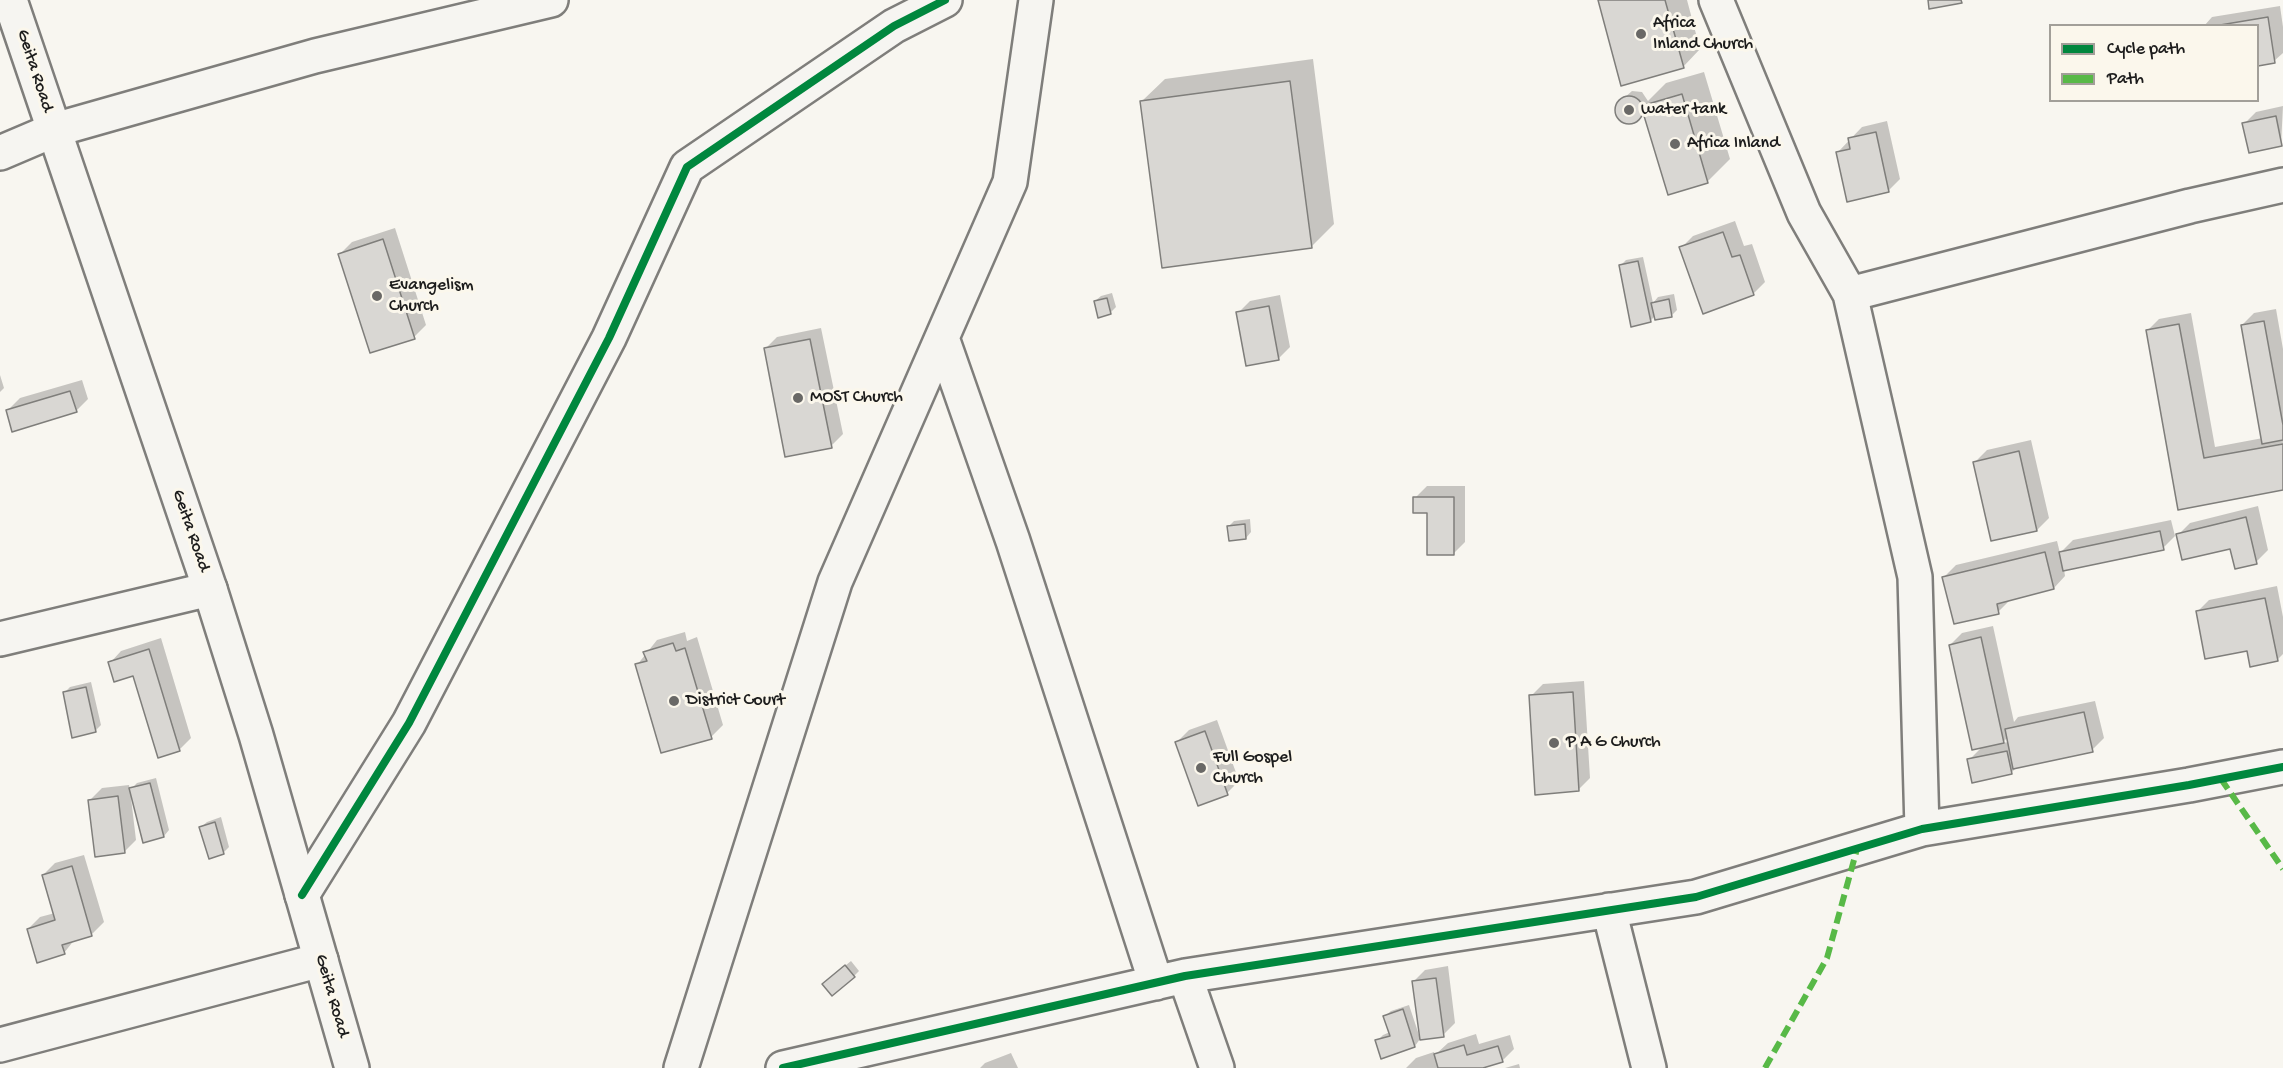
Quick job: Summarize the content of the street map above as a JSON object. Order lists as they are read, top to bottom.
{
  "streets": {
    "street": ["Geita Road"]
  },
  "places": [
    "Africa Inland Church",
    "water tank",
    "Africa Inland",
    "Evangelism Church",
    "MOST Church",
    "District Court",
    "P A G Church",
    "Full Gospel Church"
  ],
  "legend": ["Cycle path", "Path"]
}
